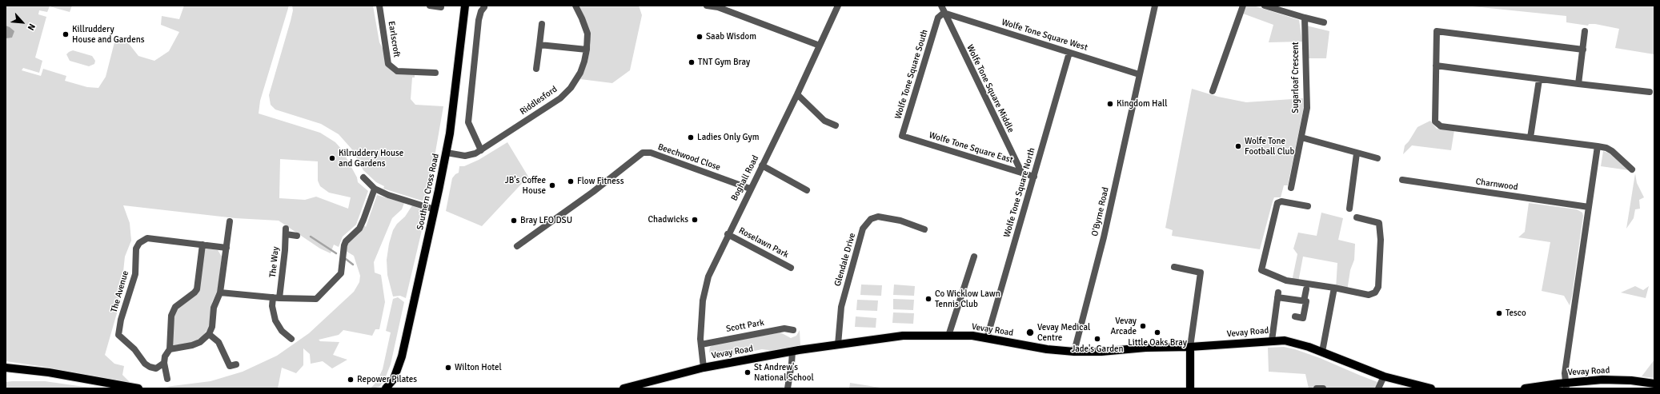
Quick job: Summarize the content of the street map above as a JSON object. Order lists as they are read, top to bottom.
{
  "streets": {
    "main road": ["Southern Cross Road", "Vevay Road"],
    "street": [
      "Wolfe Tone Square West",
      "Earlscroft",
      "Wolfe Tone Square South",
      "Sugarloaf Crescent",
      "Wolfe Tone Square Middle",
      "Riddlesford",
      "Wolfe Tone Square East",
      "Beechwood Close",
      "Boghall Road",
      "Charnwood",
      "Wolfe Tone Square North",
      "O'Byrne Road",
      "Roselawn Park",
      "Glendale Drive",
      "The Way",
      "The Avenue",
      "Scott Park"
    ]
  },
  "crossings": [
    ["Wolfe Tone Square West", "Wolfe Tone Square South"],
    ["Wolfe Tone Square West", "Wolfe Tone Square Middle"],
    ["Wolfe Tone Square West", "Wolfe Tone Square North"],
    ["Wolfe Tone Square West", "O'Byrne Road"],
    ["Wolfe Tone Square South", "Wolfe Tone Square Middle"],
    ["Wolfe Tone Square South", "Wolfe Tone Square East"],
    ["Wolfe Tone Square Middle", "Wolfe Tone Square East"],
    ["Riddlesford", "Southern Cross Road"],
    ["Wolfe Tone Square East", "Wolfe Tone Square North"],
    ["Beechwood Close", "Boghall Road"],
    ["Boghall Road", "Roselawn Park"],
    ["Boghall Road", "Scott Park"],
    ["Boghall Road", "Vevay Road"],
    ["Wolfe Tone Square North", "Vevay Road"],
    ["O'Byrne Road", "Vevay Road"],
    ["Glendale Drive", "Vevay Road"]
  ],
  "places": [
    "Killruddery House and Gardens",
    "Saab Wisdom",
    "TNT Gym Bray",
    "Kingdom Hall",
    "Ladies Only Gym",
    "Wolfe Tone Football Club",
    "Kilruddery House and Gardens",
    "Flow Fitness",
    "JB's Coffee House",
    "Chadwicks",
    "Bray LFO DSU",
    "Co Wicklow Lawn Tennis Club",
    "Tesco",
    "Vevay Arcade",
    "Vevay Medical Centre",
    "Little Oaks Bray",
    "Jade's Garden",
    "Wilton Hotel",
    "St Andrew's National School",
    "Repower Pilates"
  ],
  "north": "bottom right"
}
